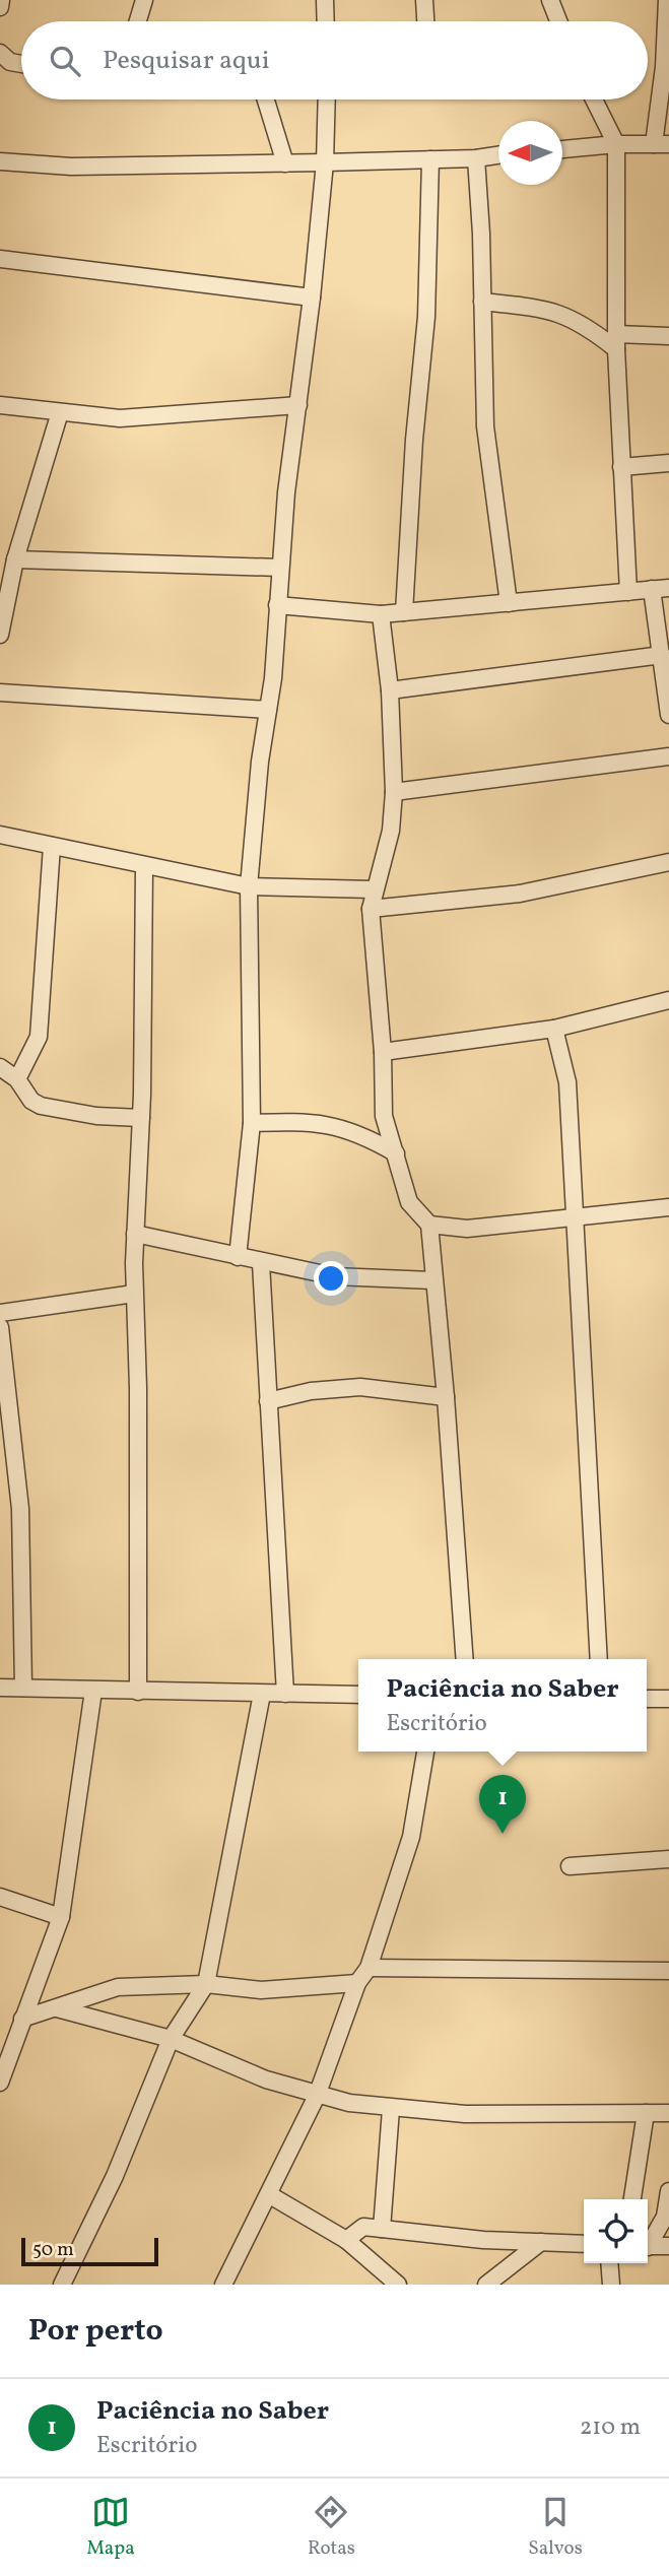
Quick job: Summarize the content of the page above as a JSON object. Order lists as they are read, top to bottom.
{
  "scale_bar": "50 m",
  "north": "left",
  "page": {
    "search": "Pesquisar aqui",
    "popup": ["Paciência no Saber", "Escritório"],
    "pins": "1",
    "scale": "50 m",
    "heading": "Por perto",
    "list": [
      {
        "mark": "1",
        "name": "Paciência no Saber",
        "note": "Escritório",
        "value": "210 m"
      }
    ],
    "nav": ["Mapa", "Rotas", "Salvos"]
  }
}
